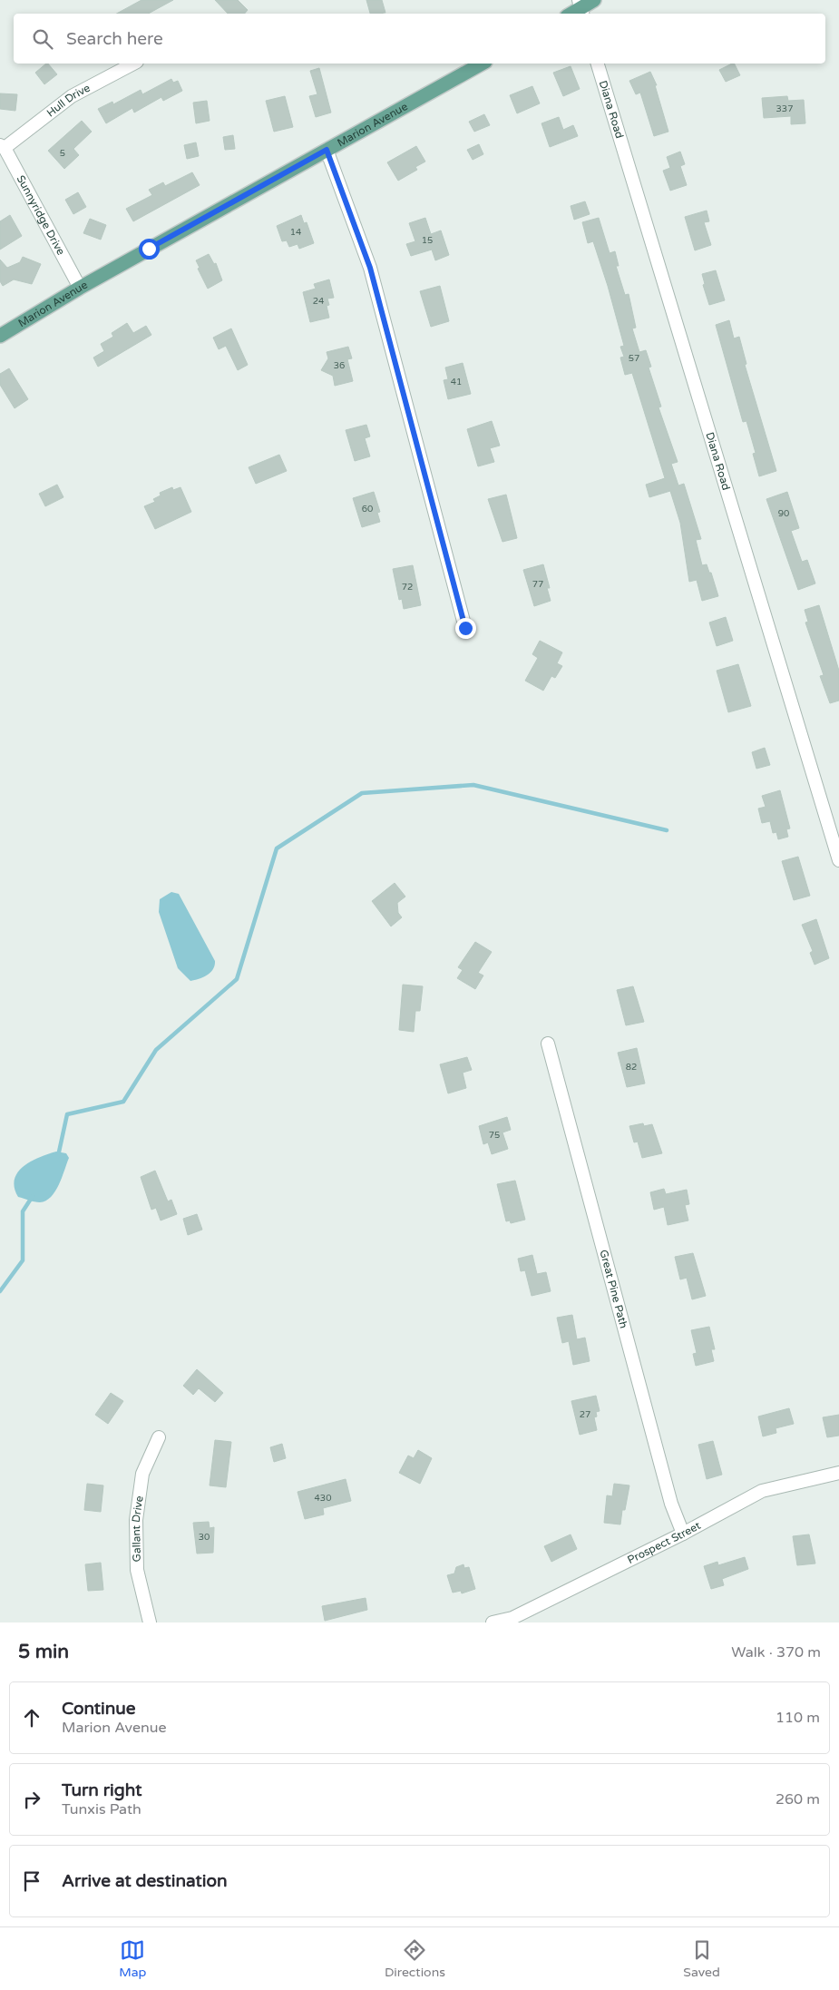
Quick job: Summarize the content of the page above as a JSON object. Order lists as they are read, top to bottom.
{
  "streets": {
    "main road": ["Marion Avenue"],
    "street": [
      "Hull Drive",
      "Diana Road",
      "Sunnyridge Drive",
      "Great Pine Path",
      "Gallant Drive",
      "Prospect Street"
    ]
  },
  "crossings": [
    ["Hull Drive", "Sunnyridge Drive"],
    ["Marion Avenue", "Sunnyridge Drive"],
    ["Great Pine Path", "Prospect Street"]
  ],
  "house_numbers": [
    "337",
    "5",
    "14",
    "15",
    "24",
    "57",
    "36",
    "41",
    "60",
    "90",
    "77",
    "72",
    "82",
    "75",
    "27",
    "430",
    "30"
  ],
  "page": {
    "search": "Search here",
    "heading": ["5 min", "Walk · 370 m"],
    "list": [
      ["Continue", "Marion Avenue", "110 m"],
      ["Turn right", "Tunxis Path", "260 m"],
      "Arrive at destination"
    ],
    "nav": ["Map", "Directions", "Saved"]
  }
}
